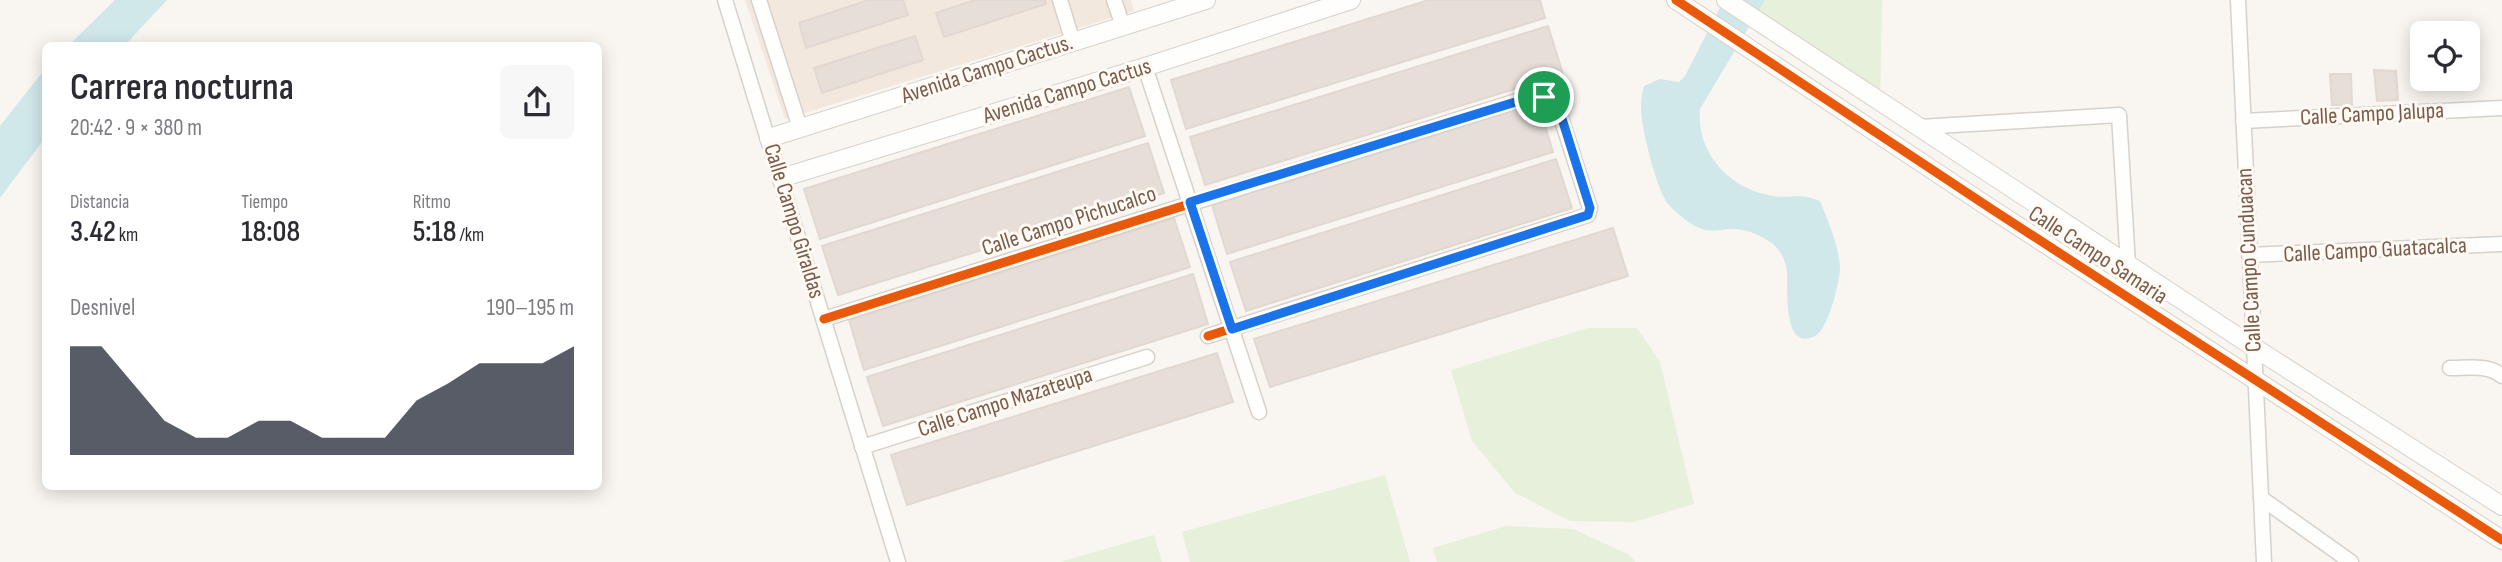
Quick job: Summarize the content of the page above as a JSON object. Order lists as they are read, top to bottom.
{
  "streets": {
    "street": [
      "Avenida Campo Cactus.",
      "Avenida Campo Cactus",
      "Calle Campo Jalupa",
      "Calle Campo Giraldas",
      "Calle Campo Pichucalco",
      "Calle Campo Guatacalca",
      "Calle Campo Samaria",
      "Calle Campo Cunduacan",
      "Calle Campo Mazateupa"
    ]
  },
  "crossings": [
    ["Avenida Campo Cactus.", "Calle Campo Giraldas"],
    ["Avenida Campo Cactus", "Calle Campo Giraldas"],
    ["Calle Campo Jalupa", "Calle Campo Cunduacan"],
    ["Calle Campo Giraldas", "Calle Campo Pichucalco"],
    ["Calle Campo Giraldas", "Calle Campo Mazateupa"],
    ["Calle Campo Guatacalca", "Calle Campo Cunduacan"],
    ["Calle Campo Samaria", "Calle Campo Cunduacan"]
  ],
  "page": {
    "heading": ["Carrera nocturna", "20:42 · 9 × 380 m"],
    "stats": [
      ["Distancia", "3.42 km"],
      ["Tiempo", "18:08"],
      ["Ritmo", "5:18 /km"]
    ],
    "chart": ["Desnivel", "190–195 m"]
  }
}
